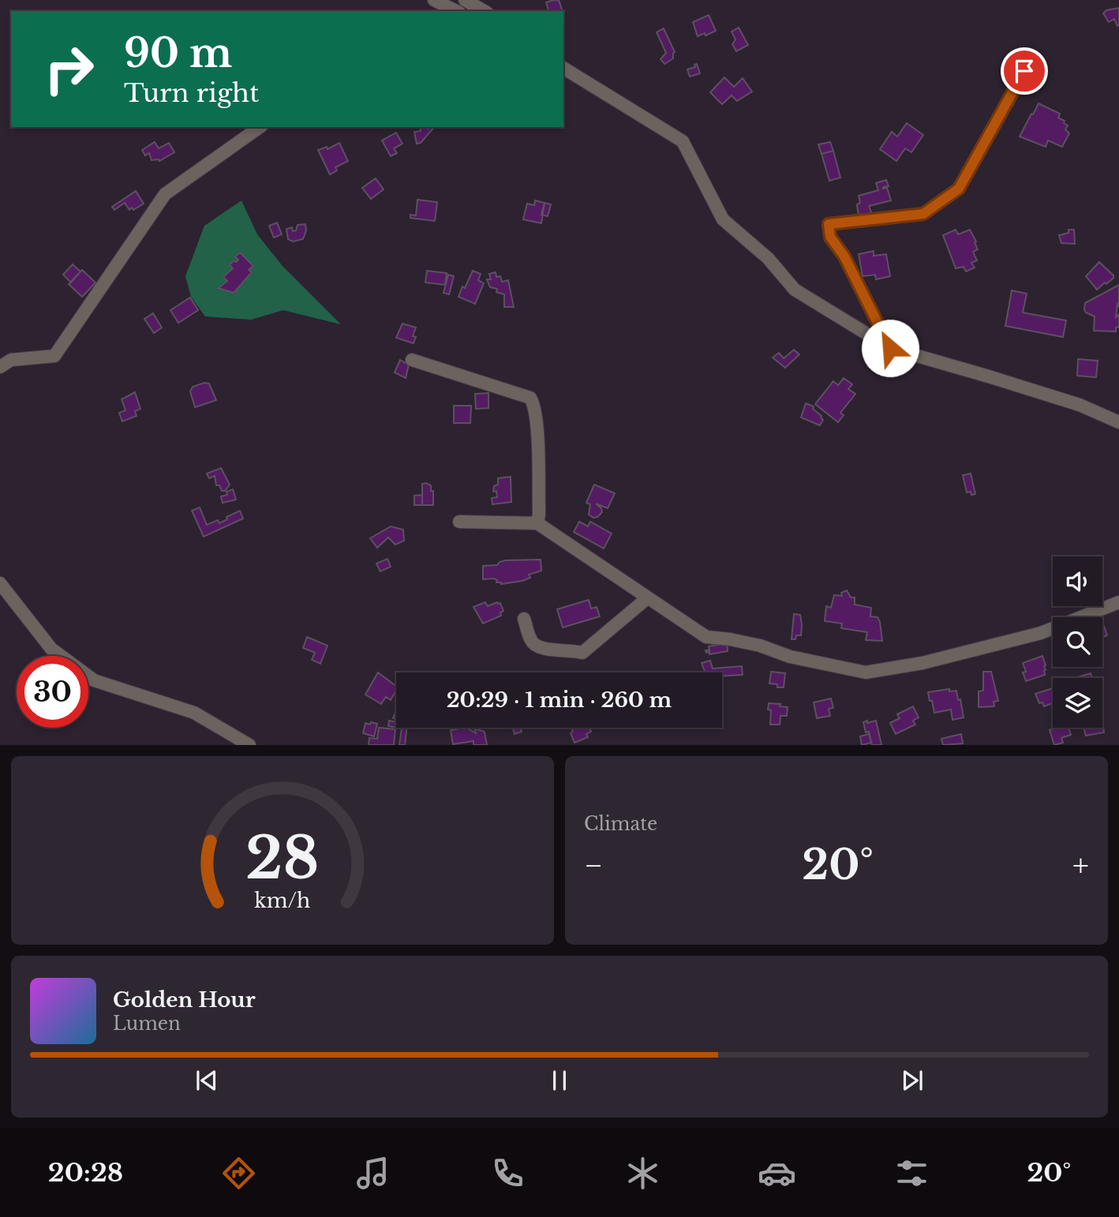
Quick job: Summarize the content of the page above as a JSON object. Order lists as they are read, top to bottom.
{
  "page": {
    "turn": ["90 m", "Turn right"],
    "limit": "30",
    "trip": "20:29 · 1 min · 260 m",
    "tile": "Climate",
    "heat": ["−", "20°", "+"],
    "song": ["Golden Hour", "Lumen"],
    "tabs": ["20:28", "20°"],
    "gauge": ["28", "km/h"]
  }
}
